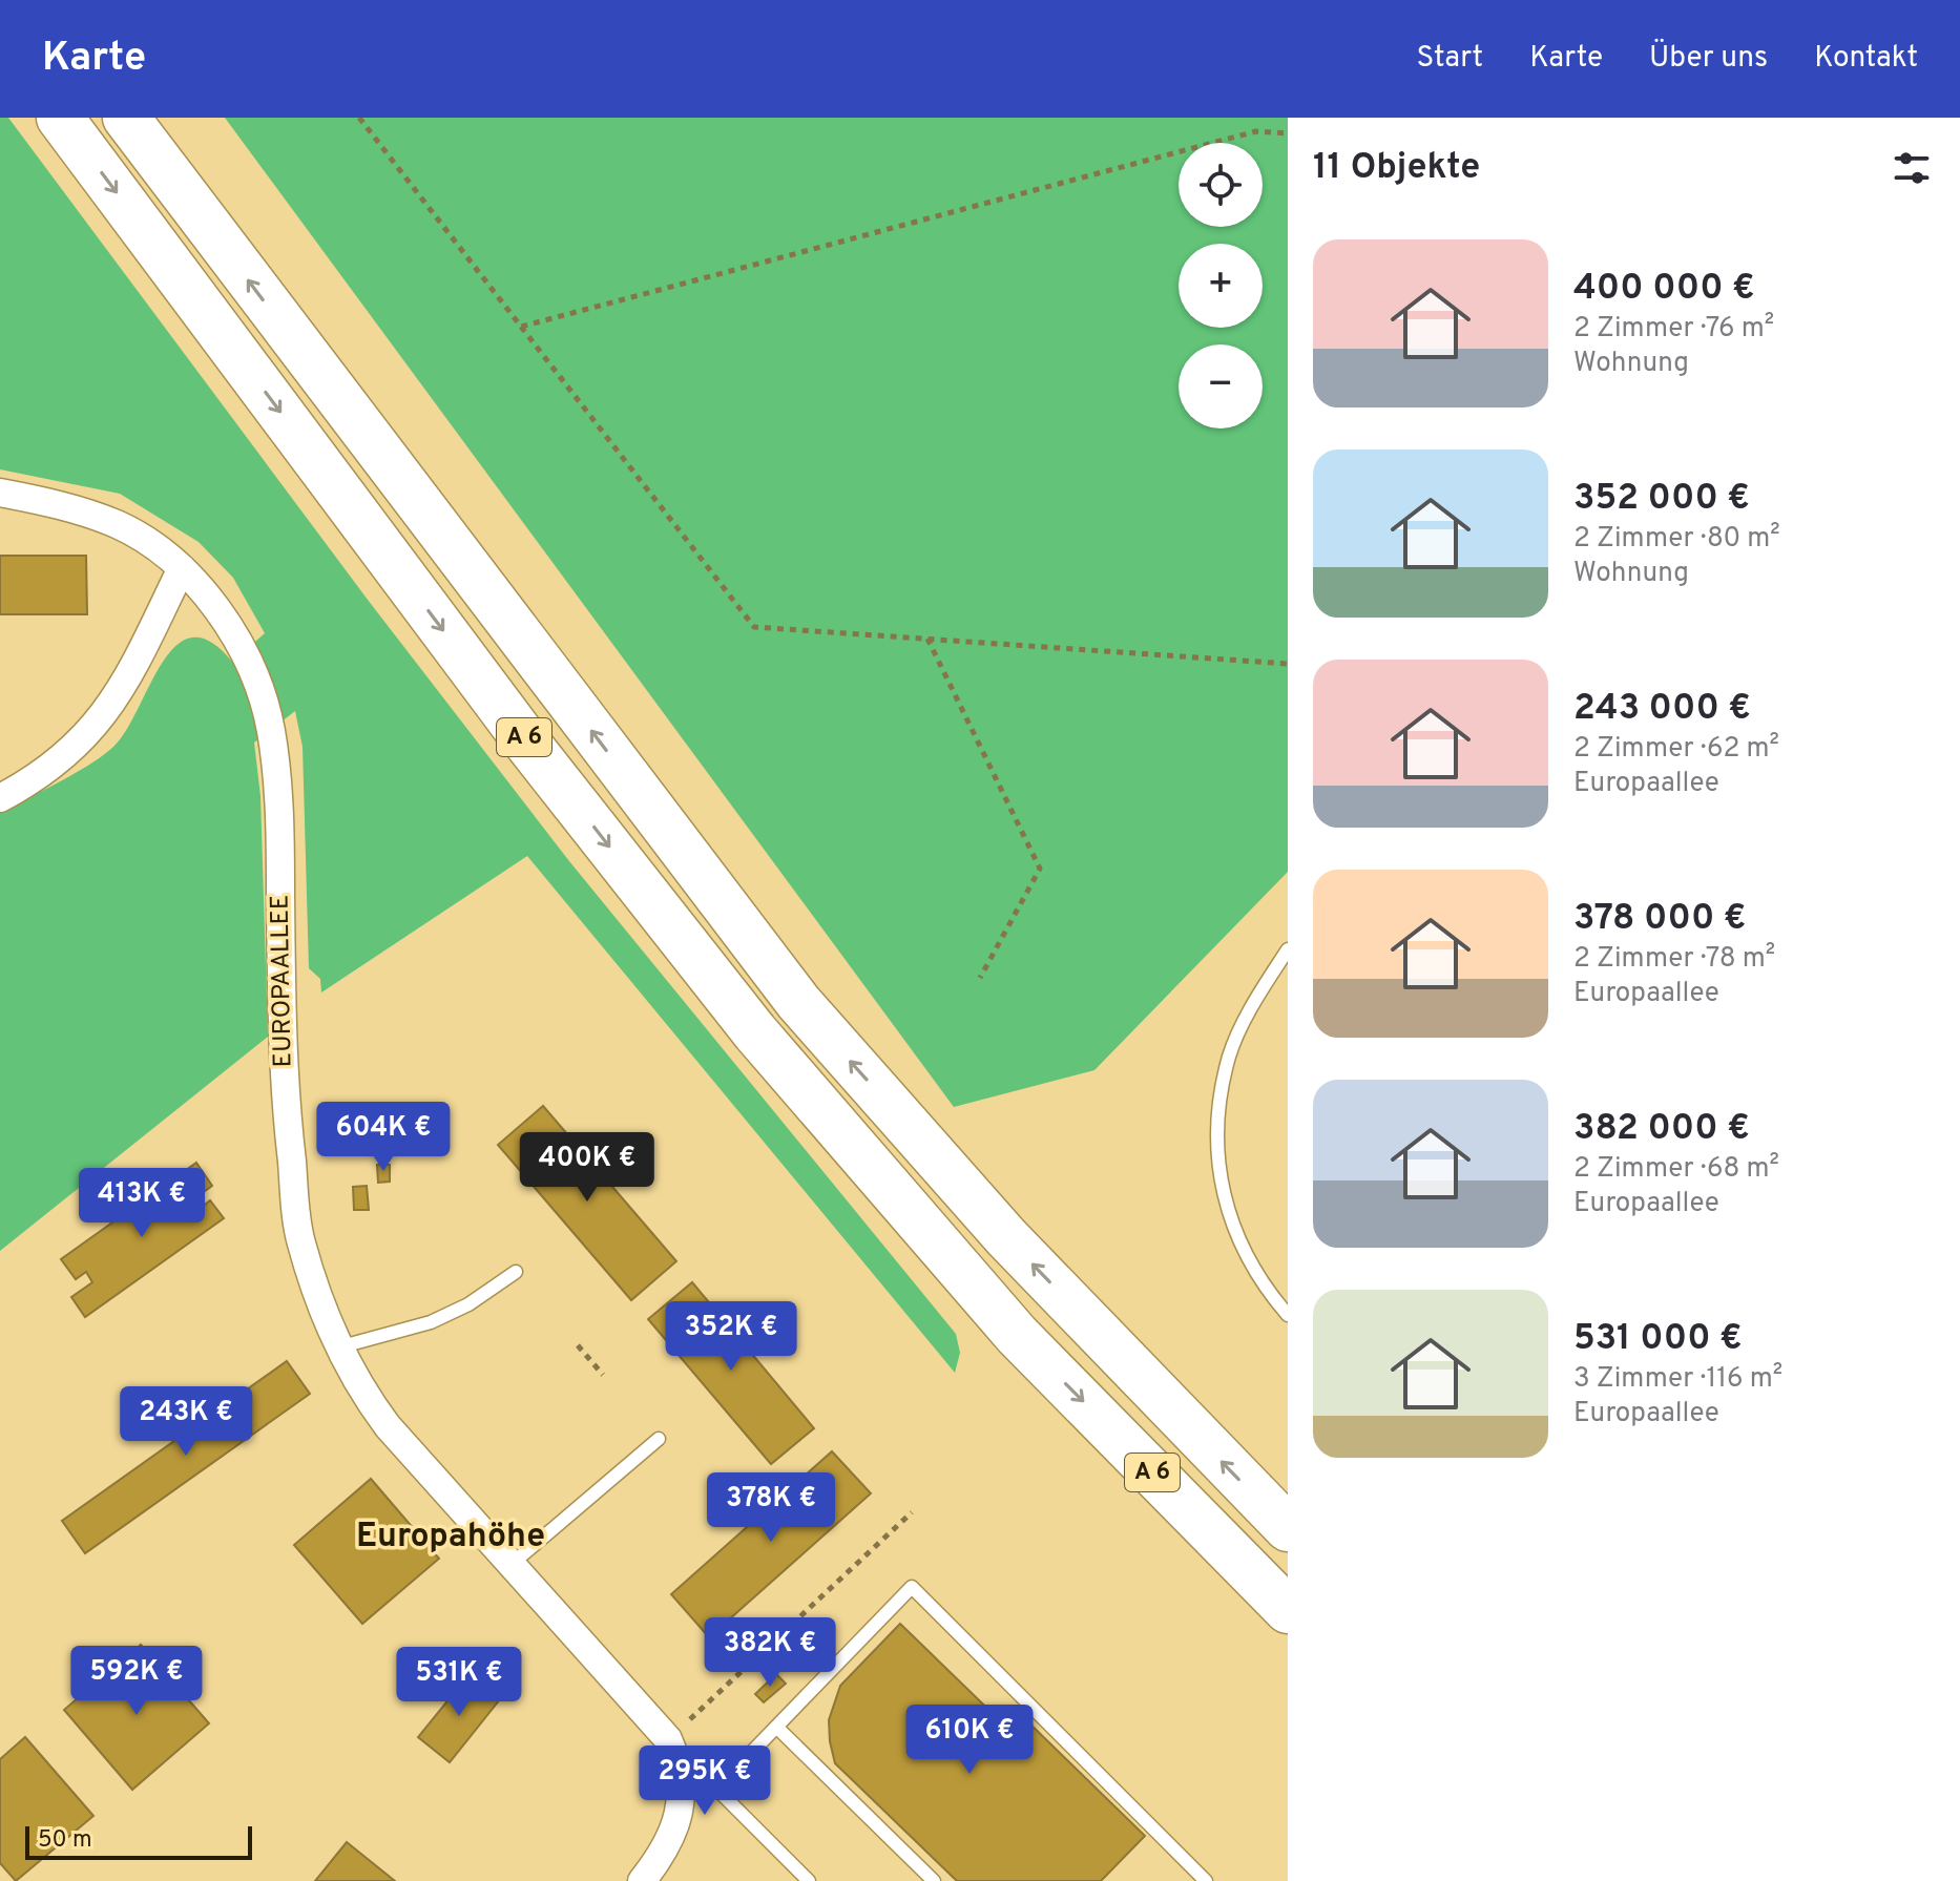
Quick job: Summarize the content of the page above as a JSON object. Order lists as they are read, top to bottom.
{
  "streets": {
    "highway": ["A 6"],
    "street": ["EUROPAALLEE"]
  },
  "districts": ["Europahöhe"],
  "scale_bar": "50 m",
  "page": {
    "header": "Karte",
    "nav": [
      "Start",
      "Karte",
      "Über uns",
      "Kontakt"
    ],
    "heading": "11 Objekte",
    "map_buttons": ["+", "−"],
    "list": [
      {
        "name": "400 000 €",
        "note": "2 Zimmer · 76 m² · Wohnung"
      },
      {
        "name": "352 000 €",
        "note": "2 Zimmer · 80 m² · Wohnung"
      },
      {
        "name": "243 000 €",
        "note": "2 Zimmer · 62 m² · Europaallee"
      },
      {
        "name": "378 000 €",
        "note": "2 Zimmer · 78 m² · Europaallee"
      },
      {
        "name": "382 000 €",
        "note": "2 Zimmer · 68 m² · Europaallee"
      },
      {
        "name": "531 000 €",
        "note": "3 Zimmer · 116 m² · Europaallee"
      }
    ],
    "price": [
      "604K €",
      "400K €",
      "413K €",
      "352K €",
      "243K €",
      "378K €",
      "382K €",
      "592K €",
      "531K €",
      "610K €",
      "295K €"
    ],
    "scale": "50 m"
  }
}
